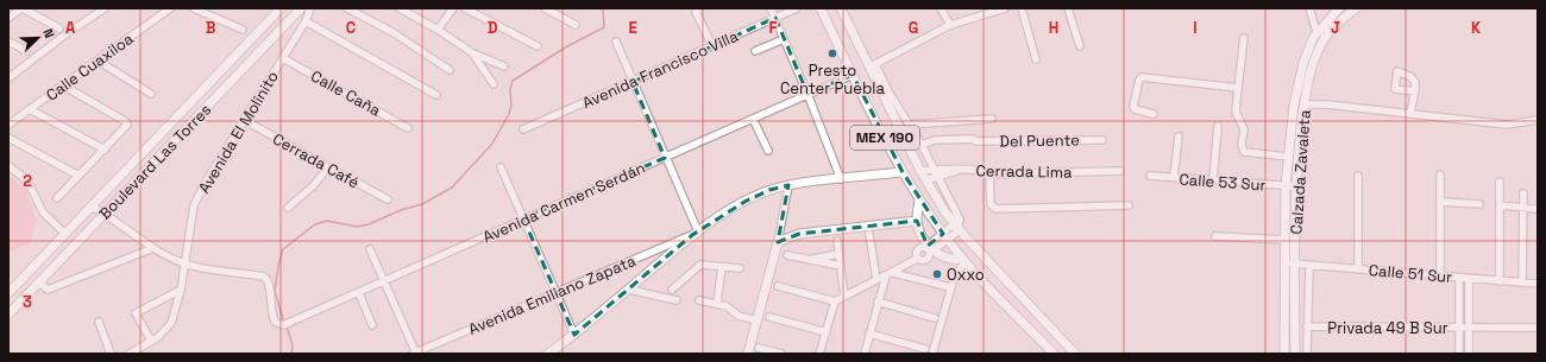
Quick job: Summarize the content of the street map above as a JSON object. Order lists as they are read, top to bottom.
{
  "streets": {
    "main road": ["MEX 190", "Boulevard Las Torres", "Calzada Zavaleta"],
    "street": [
      "Calle Cuaxiloa",
      "Avenida Francisco Villa",
      "Calle Caña",
      "Avenida El Molinito",
      "Del Puente",
      "Cerrada Café",
      "Cerrada Lima",
      "Calle 53 Sur",
      "Avenida Carmen Serdán",
      "Calle 51 Sur",
      "Avenida Emiliano Zapata",
      "Privada 49 B Sur"
    ]
  },
  "crossings": [
    ["Calle Caña", "Avenida El Molinito"],
    ["Avenida El Molinito", "Cerrada Café"],
    ["Avenida El Molinito", "Avenida Carmen Serdán"],
    ["MEX 190", "Cerrada Lima"],
    ["MEX 190", "Avenida Carmen Serdán"],
    ["Calzada Zavaleta", "Calle 53 Sur"],
    ["Calzada Zavaleta", "Calle 51 Sur"]
  ],
  "places": ["Presto Center Puebla", "Oxxo"],
  "north": "top right",
  "grid": {
    "columns": [
      "A",
      "B",
      "C",
      "D",
      "E",
      "F",
      "G",
      "H",
      "I",
      "J",
      "K"
    ],
    "rows": ["2", "3"]
  }
}
